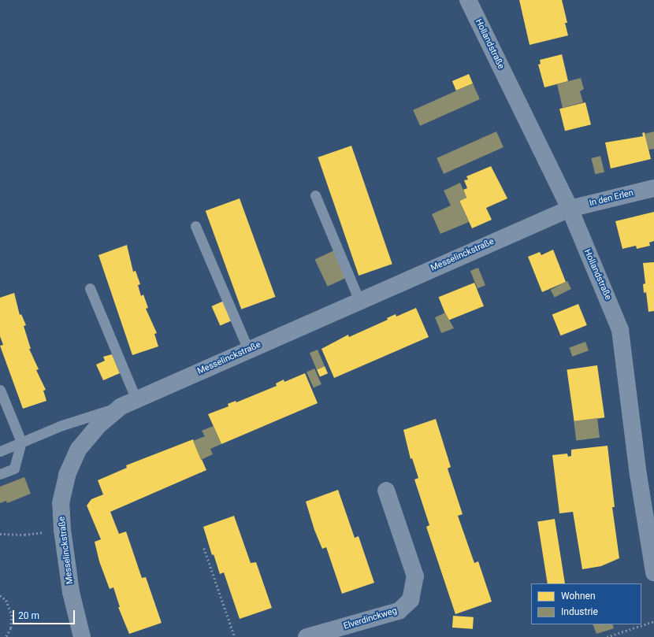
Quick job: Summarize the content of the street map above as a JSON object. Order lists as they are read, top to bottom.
{
  "streets": {
    "street": [
      "Hollandstraße",
      "In den Erlen",
      "Messelinckstraße",
      "Elverdinckweg"
    ]
  },
  "crossings": [
    ["Hollandstraße", "In den Erlen"],
    ["Hollandstraße", "Messelinckstraße"],
    ["In den Erlen", "Messelinckstraße"]
  ],
  "legend": ["Wohnen", "Industrie"],
  "scale_bar": "20 m"
}
